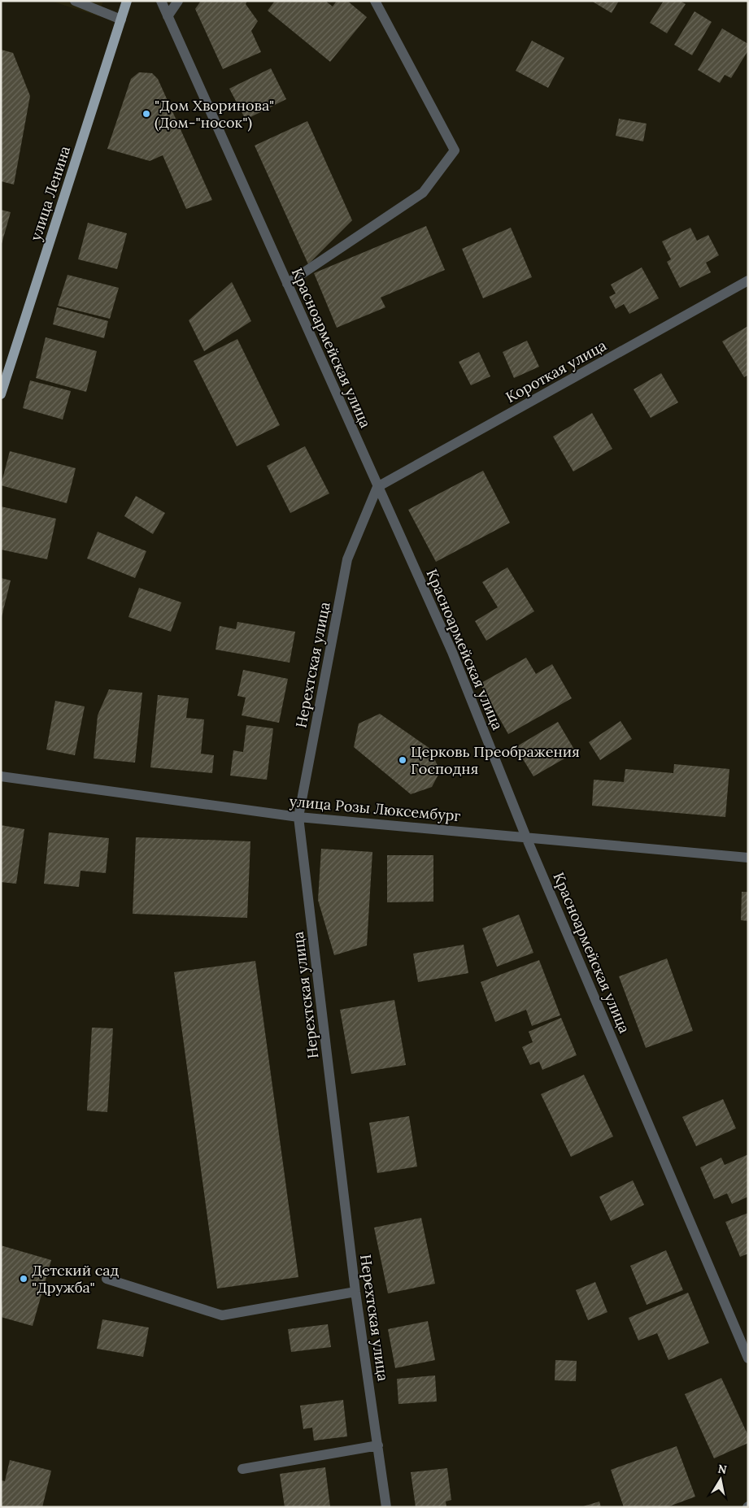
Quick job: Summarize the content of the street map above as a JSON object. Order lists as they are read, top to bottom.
{
  "streets": {
    "main road": ["улица Ленина"],
    "street": [
      "Красноармейская улица",
      "Короткая улица",
      "Нерехтская улица",
      "улица Розы Люксембург"
    ]
  },
  "crossings": [
    ["Красноармейская улица", "Короткая улица"],
    ["Красноармейская улица", "Нерехтская улица"],
    ["Красноармейская улица", "улица Розы Люксембург"],
    ["Короткая улица", "Нерехтская улица"],
    ["Нерехтская улица", "улица Розы Люксембург"]
  ],
  "places": ["\"Дом Хворинова\" (Дом-\"носок\")", "Церковь Преображения Господня", "Детский сад \"Дружба\""],
  "north": "top"
}
